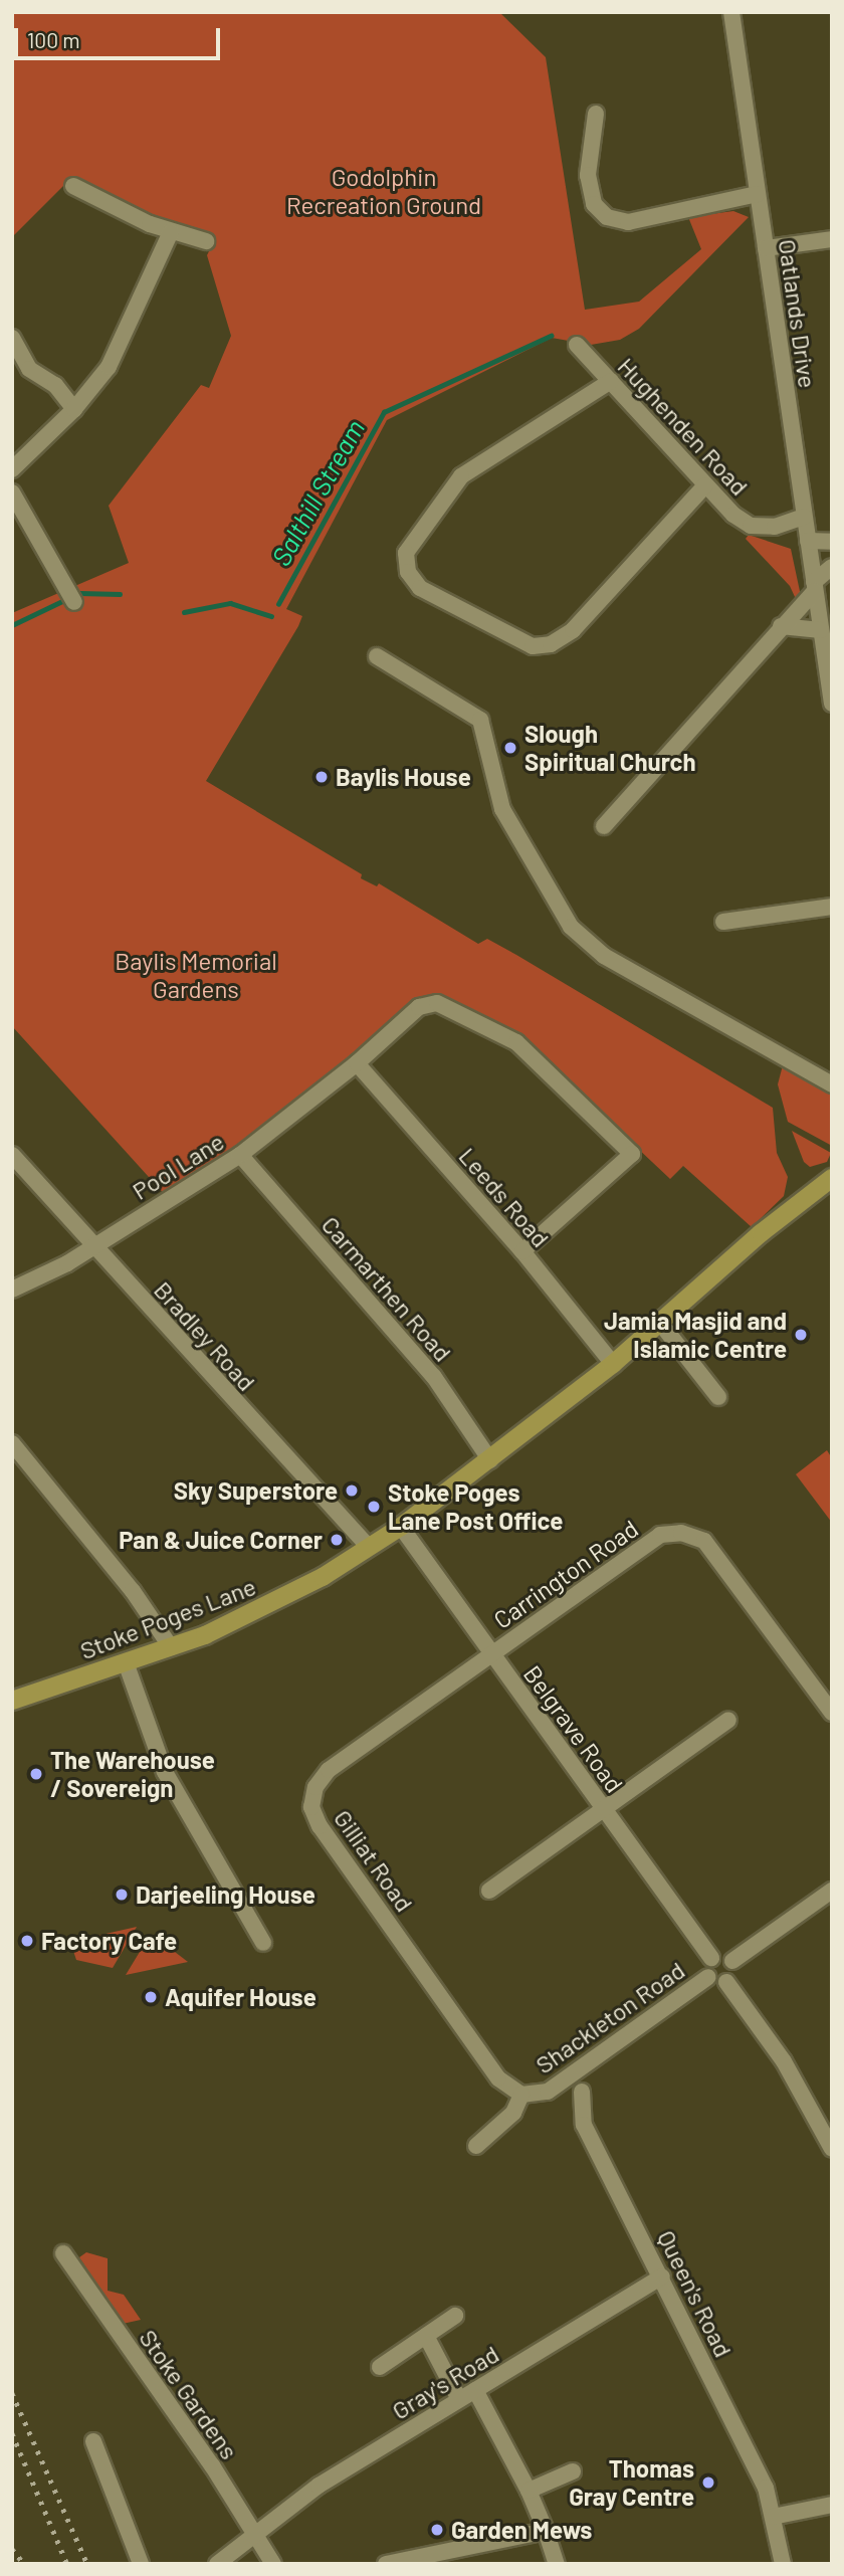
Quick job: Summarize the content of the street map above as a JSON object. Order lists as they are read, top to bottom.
{
  "streets": {
    "street": [
      "Oatlands Drive",
      "Hughenden Road",
      "Pool Lane",
      "Leeds Road",
      "Carmarthen Road",
      "Bradley Road",
      "Carrington Road",
      "Stoke Poges Lane",
      "Belgrave Road",
      "Gilliat Road",
      "Shackleton Road",
      "Queen's Road",
      "Gray's Road",
      "Stoke Gardens"
    ]
  },
  "crossings": [
    ["Oatlands Drive", "Hughenden Road"],
    ["Pool Lane", "Leeds Road"],
    ["Pool Lane", "Carmarthen Road"],
    ["Pool Lane", "Bradley Road"],
    ["Leeds Road", "Stoke Poges Lane"],
    ["Carmarthen Road", "Stoke Poges Lane"],
    ["Bradley Road", "Stoke Poges Lane"],
    ["Carrington Road", "Belgrave Road"],
    ["Carrington Road", "Gilliat Road"],
    ["Stoke Poges Lane", "Belgrave Road"],
    ["Belgrave Road", "Gilliat Road"],
    ["Belgrave Road", "Shackleton Road"],
    ["Gilliat Road", "Shackleton Road"],
    ["Queen's Road", "Gray's Road"],
    ["Gray's Road", "Stoke Gardens"]
  ],
  "water": ["Salthill Stream"],
  "parks": ["Godolphin Recreation Ground", "Baylis Memorial Gardens"],
  "places": [
    "Slough Spiritual Church",
    "Baylis House",
    "Jamia Masjid and Islamic Centre",
    "Sky Superstore",
    "Stoke Poges Lane Post Office",
    "Pan & Juice Corner",
    "The Warehouse / Sovereign",
    "Darjeeling House",
    "Factory Cafe",
    "Aquifer House",
    "Thomas Gray Centre",
    "Garden Mews"
  ],
  "scale_bar": "100 m"
}
